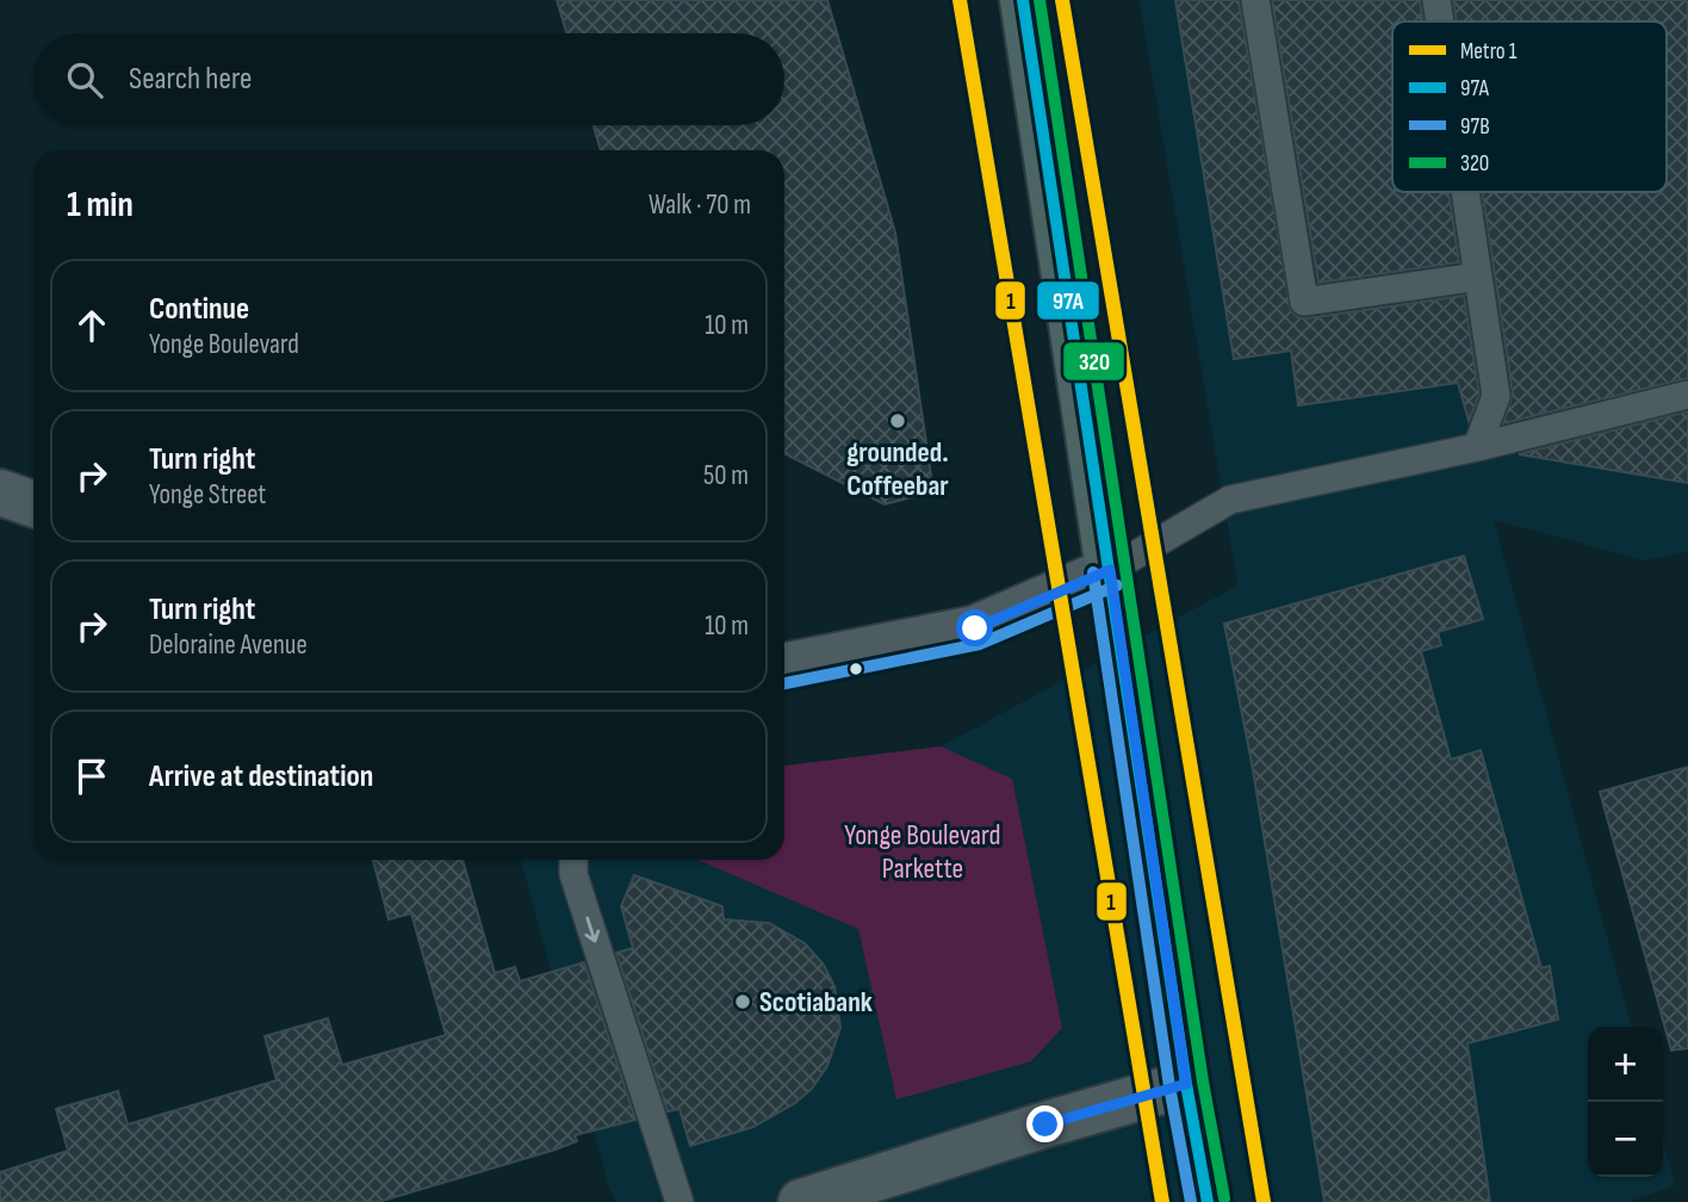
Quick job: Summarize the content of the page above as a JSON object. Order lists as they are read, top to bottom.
{
  "parks": ["Yonge Boulevard Parkette"],
  "places": ["grounded. Coffeebar", "Scotiabank"],
  "lines": [
    "metro line 1",
    "transit line 97A",
    "transit line 320",
    "transit line 97B"
  ],
  "legend": [
    "Metro 1",
    "97A",
    "97B",
    "320"
  ],
  "page": {
    "search": "Search here",
    "heading": ["1 min", "Walk · 70 m"],
    "list": [
      ["Continue", "Yonge Boulevard", "10 m"],
      ["Turn right", "Yonge Street", "50 m"],
      ["Turn right", "Deloraine Avenue", "10 m"],
      "Arrive at destination"
    ],
    "map_buttons": ["+", "−"]
  }
}
